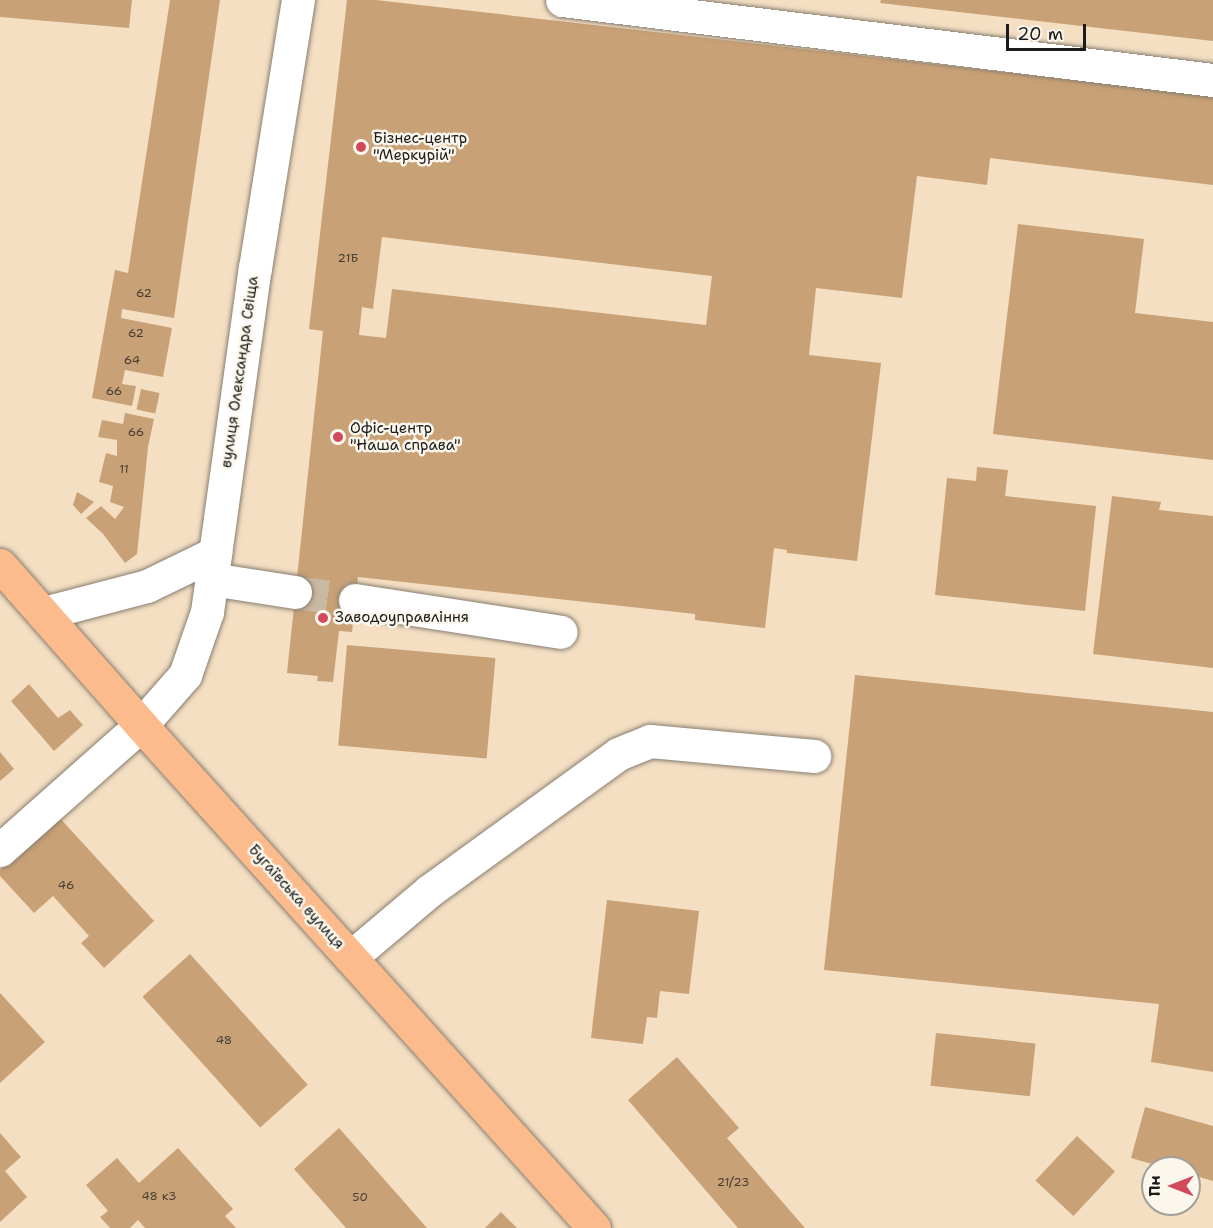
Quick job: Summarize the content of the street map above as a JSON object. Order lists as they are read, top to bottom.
{
  "streets": {
    "main road": ["Бугаївська вулиця"],
    "street": ["вулиця Олександра Свіща"]
  },
  "crossings": [
    ["вулиця Олександра Свіща", "Бугаївська вулиця"]
  ],
  "places": ["Бізнес-центр \"Меркурій\"", "Офіс-центр \"Наша справа\"", "Заводоуправління"],
  "house_numbers": [
    "21Б",
    "62",
    "62",
    "64",
    "66",
    "66",
    "11",
    "46",
    "48",
    "21/23",
    "48 к3",
    "50"
  ],
  "scale_bar": "20 m",
  "north": "left"
}
